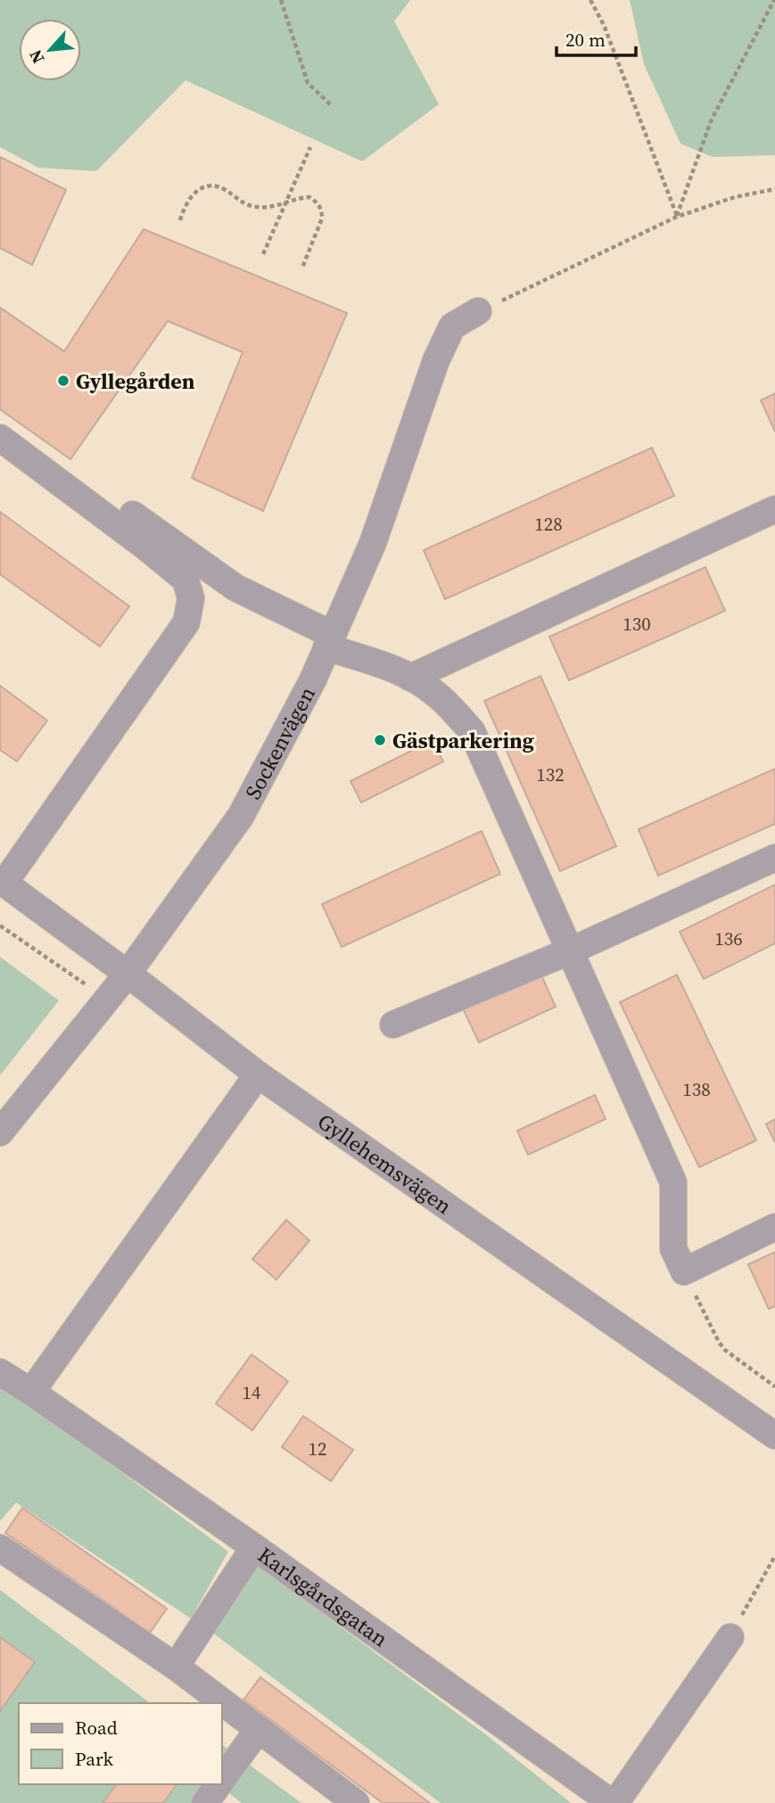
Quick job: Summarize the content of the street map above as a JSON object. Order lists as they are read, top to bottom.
{
  "streets": {
    "street": ["Sockenvägen", "Gyllehemsvägen", "Karlsgårdsgatan"]
  },
  "crossings": [
    ["Sockenvägen", "Gyllehemsvägen"]
  ],
  "places": ["Gyllegården", "Gästparkering"],
  "house_numbers": [
    "128",
    "130",
    "132",
    "136",
    "138",
    "14",
    "12"
  ],
  "legend": ["Road", "Park"],
  "scale_bar": "20 m",
  "north": "bottom left"
}
